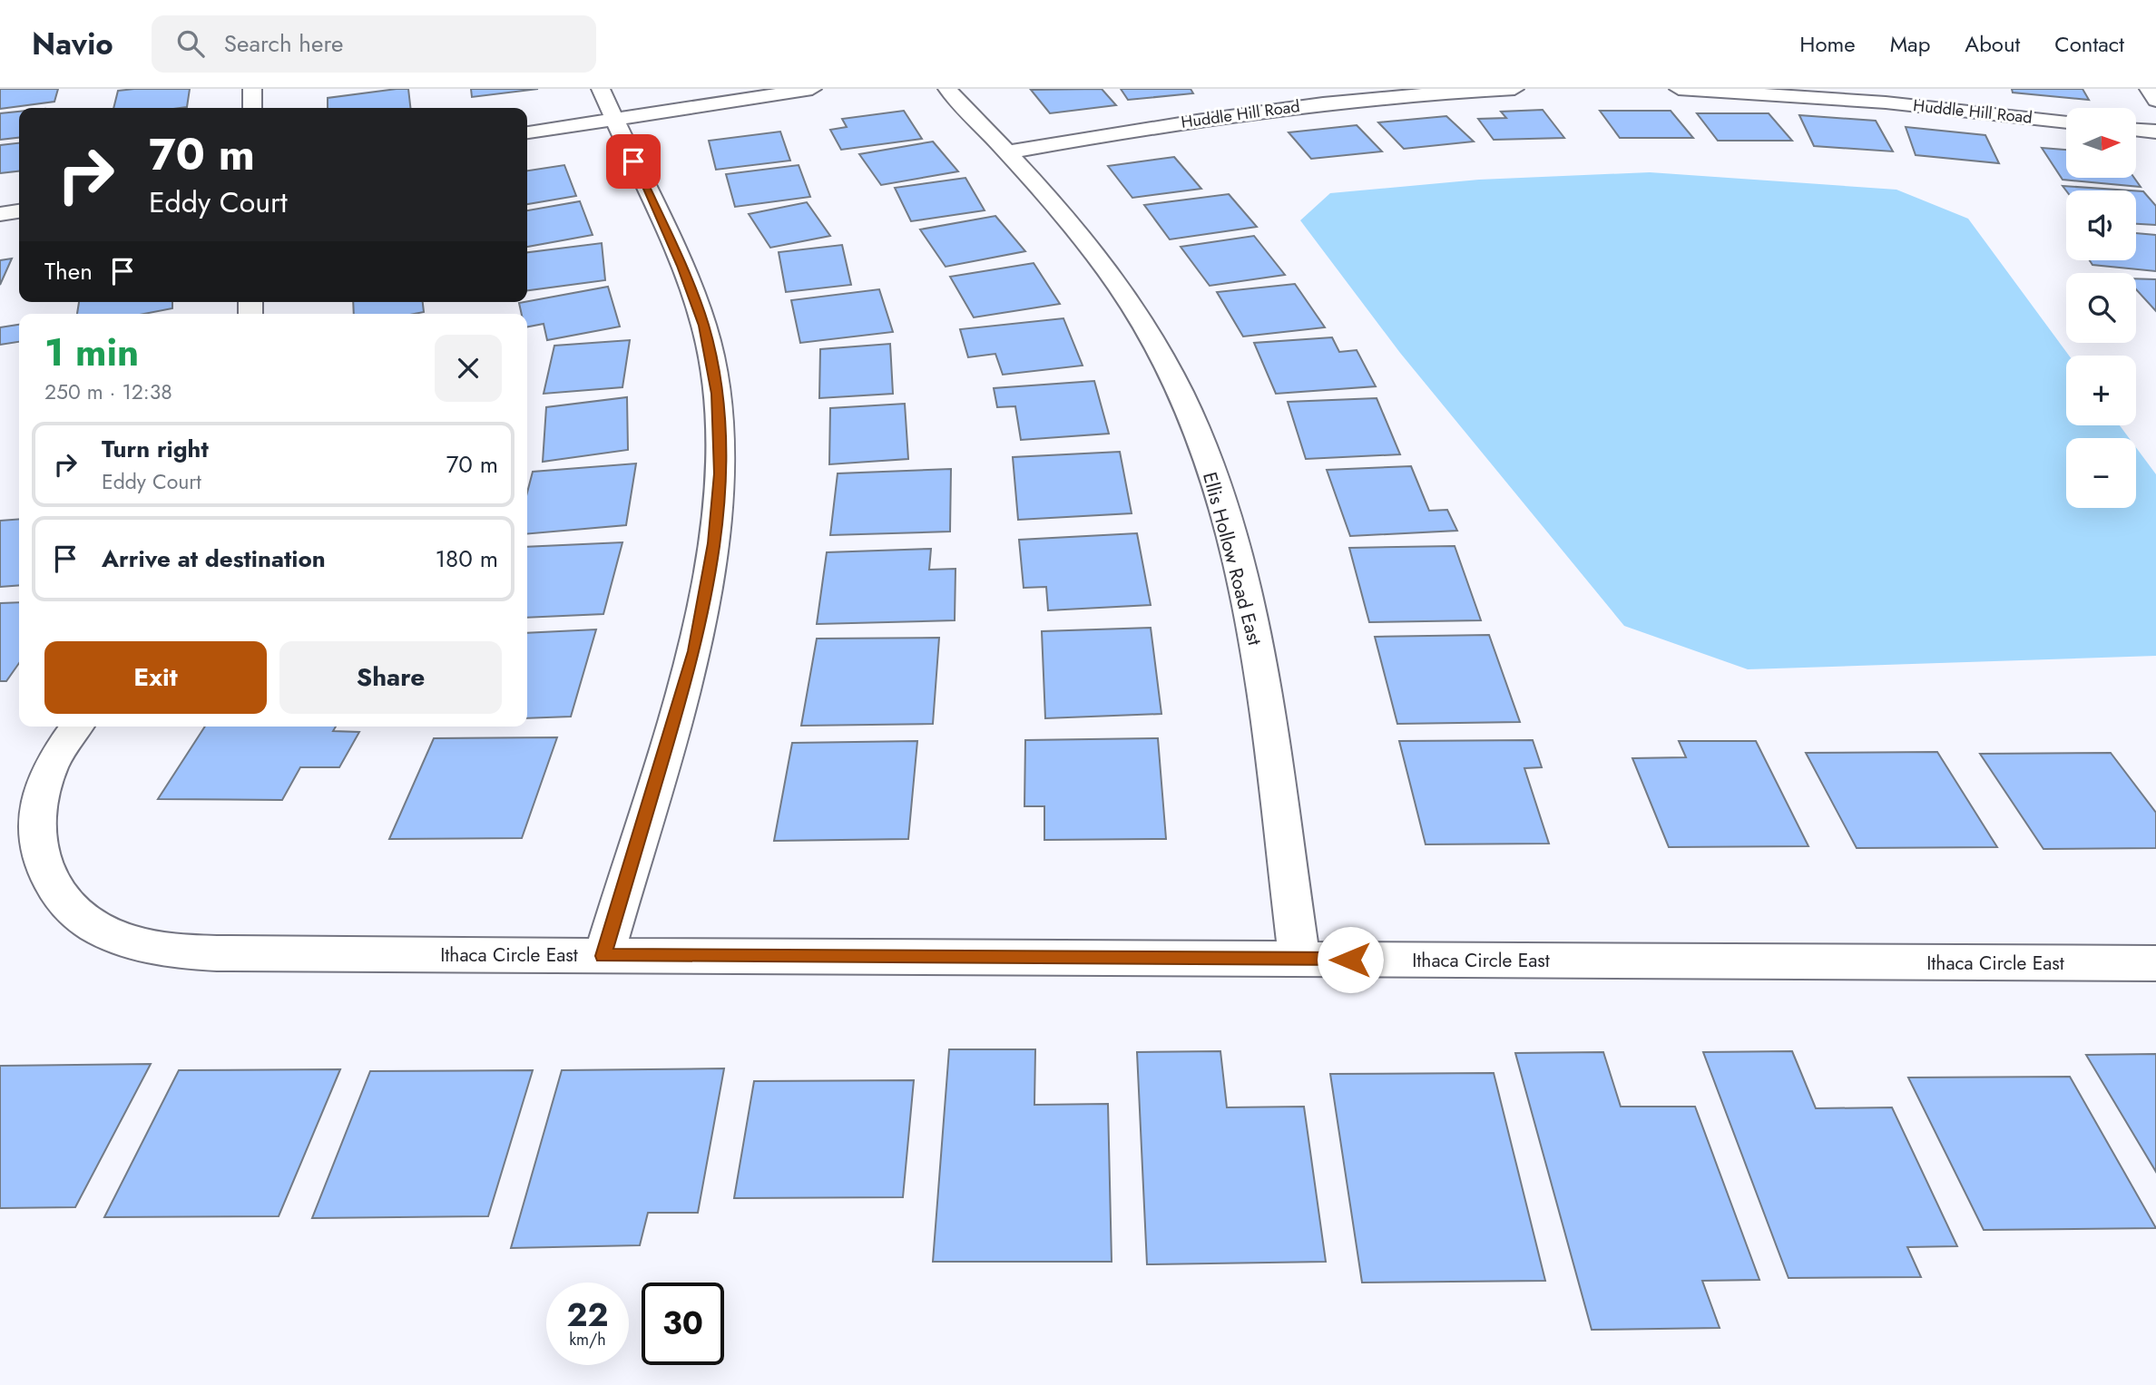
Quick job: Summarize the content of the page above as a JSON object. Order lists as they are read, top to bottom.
{
  "streets": {
    "street": ["Huddle Hill Road", "Ellis Hollow Road East", "Ithaca Circle East"]
  },
  "crossings": [
    ["Huddle Hill Road", "Ellis Hollow Road East"],
    ["Ellis Hollow Road East", "Ithaca Circle East"]
  ],
  "north": "right",
  "page": {
    "header": "Navio",
    "search": "Search here",
    "nav": [
      "Home",
      "Map",
      "About",
      "Contact"
    ],
    "map_buttons": ["+", "−"],
    "turn": ["70 m", "Eddy Court"],
    "then": "Then",
    "heading": ["1 min", "250 m · 12:38"],
    "list": [
      {
        "name": "Turn right",
        "note": "Eddy Court",
        "value": "70 m"
      },
      {
        "name": "Arrive at destination",
        "value": "180 m"
      }
    ],
    "buttons": ["Exit", "Share"],
    "speed": "22 km/h",
    "limit": "30"
  }
}
